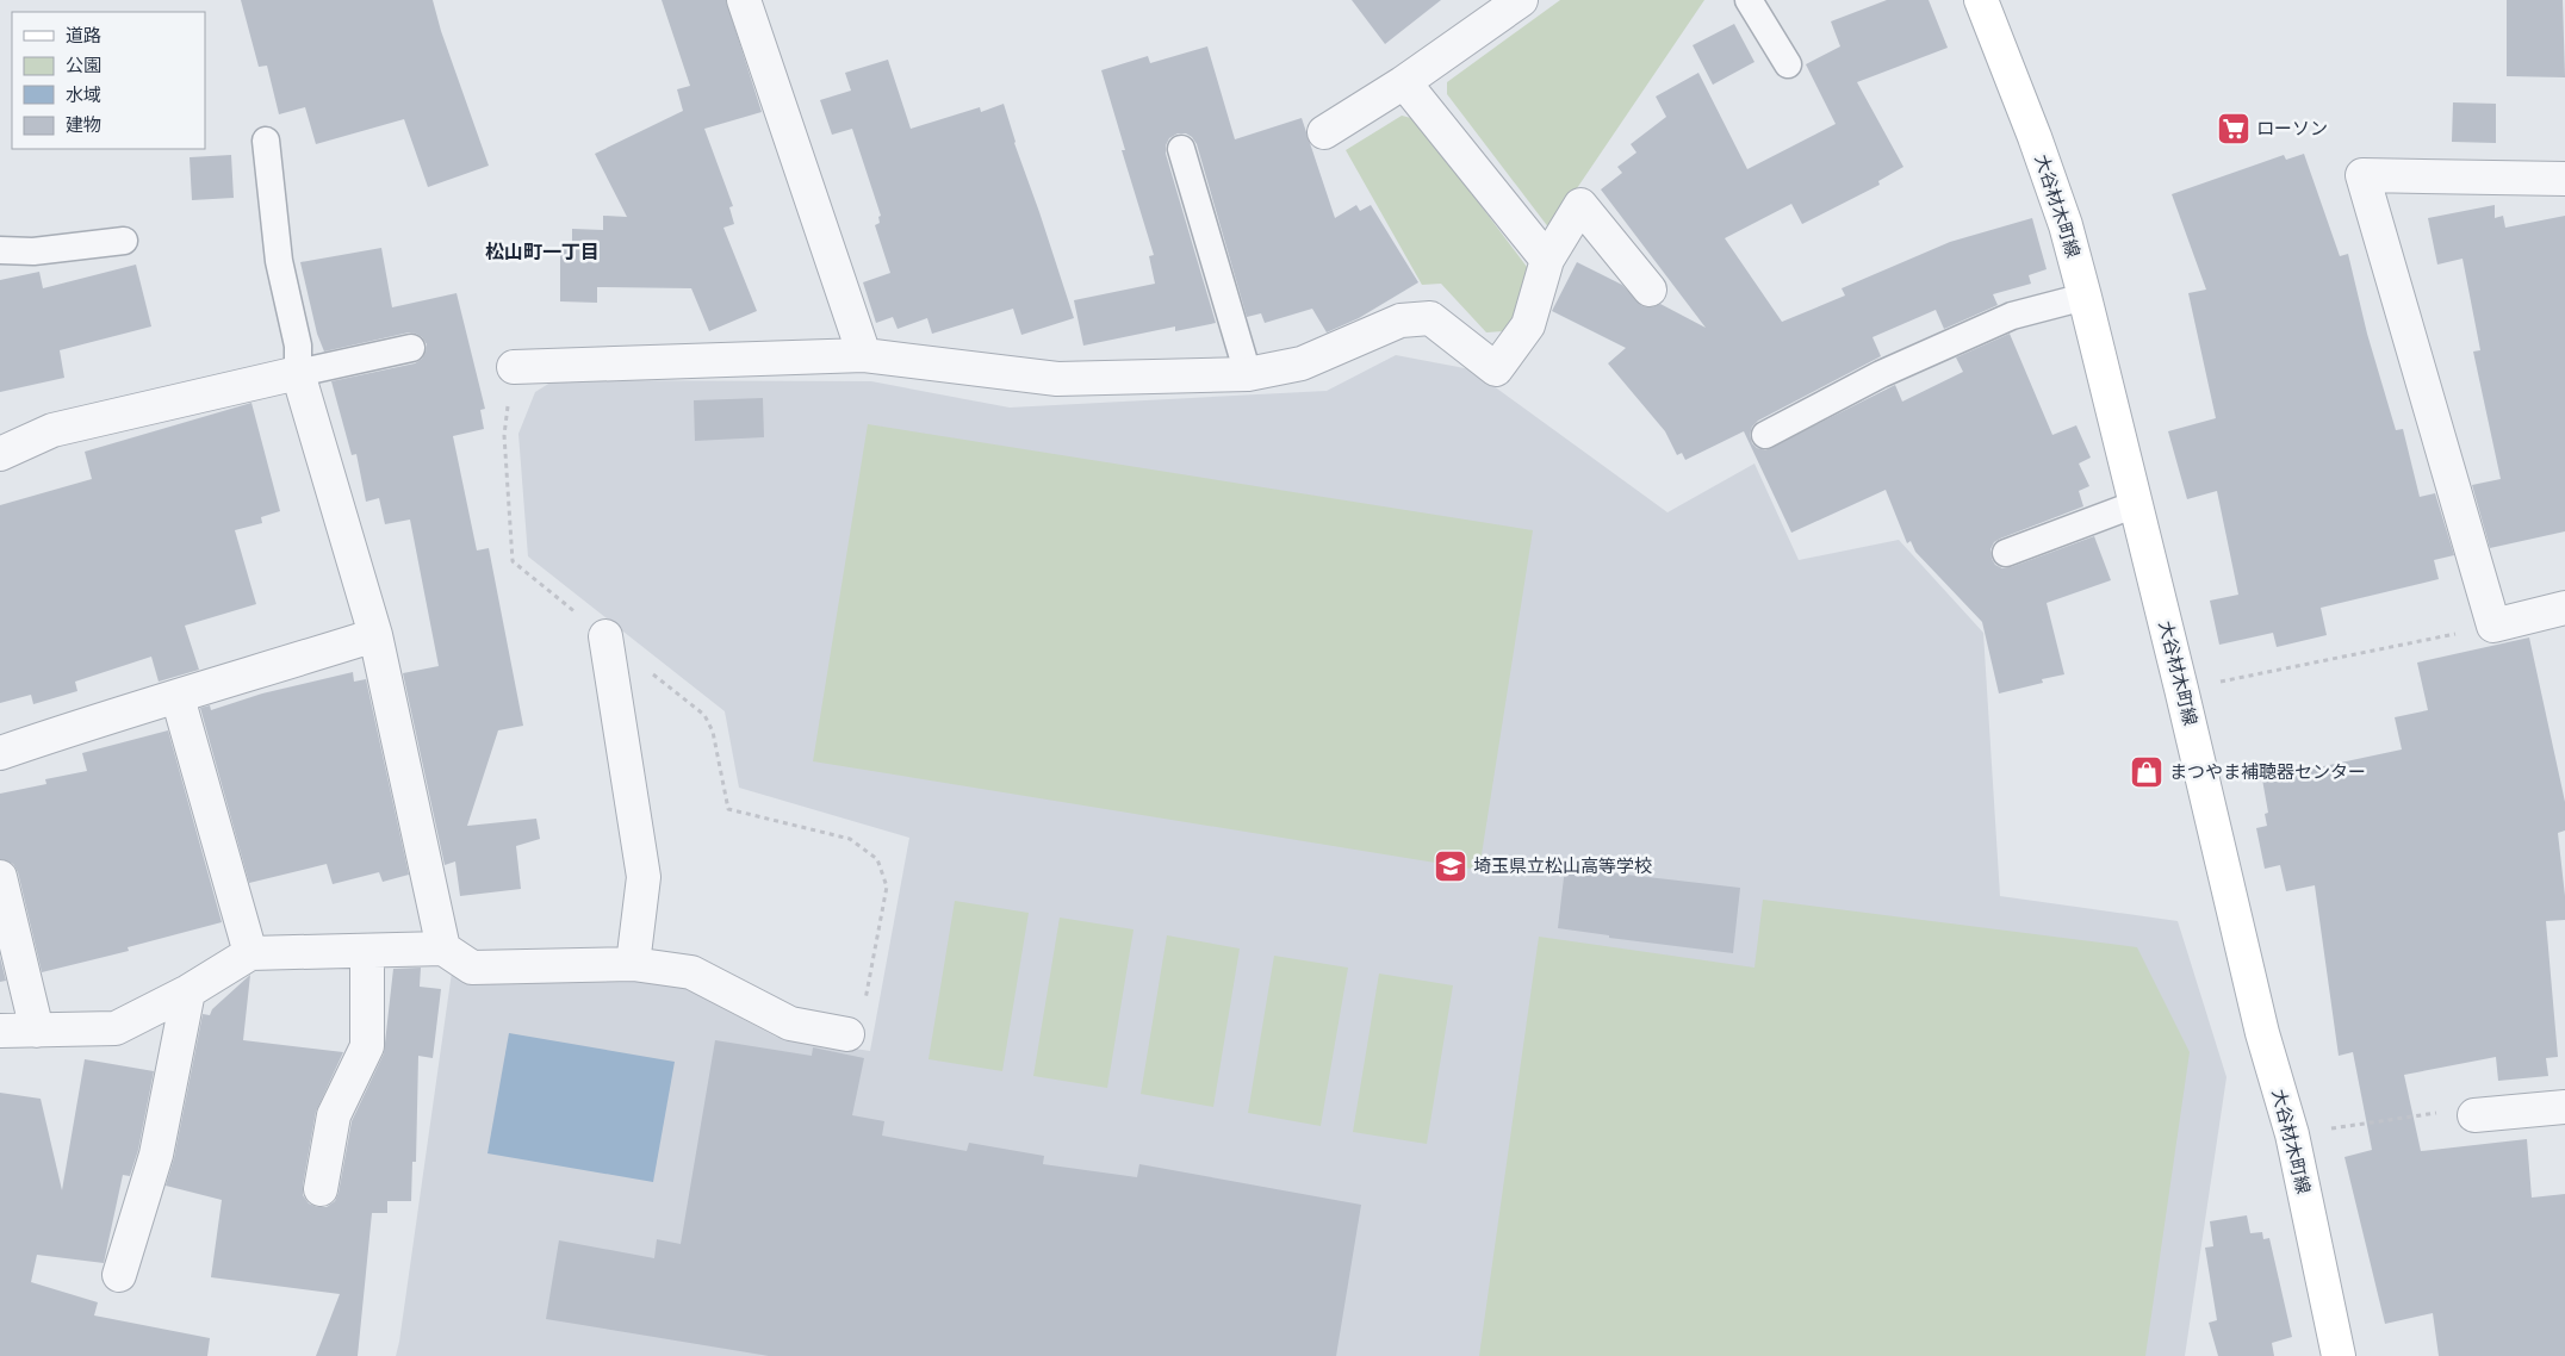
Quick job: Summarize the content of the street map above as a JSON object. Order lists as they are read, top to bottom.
{
  "streets": {
    "main road": ["大谷材木町線"]
  },
  "districts": ["松山町一丁目"],
  "places": {
    "supermarket": ["ローソン"],
    "shop": ["まつやま補聴器センター"],
    "school or university": ["埼玉県立松山高等学校"]
  },
  "legend": [
    "道路",
    "公園",
    "水域",
    "建物"
  ]
}
